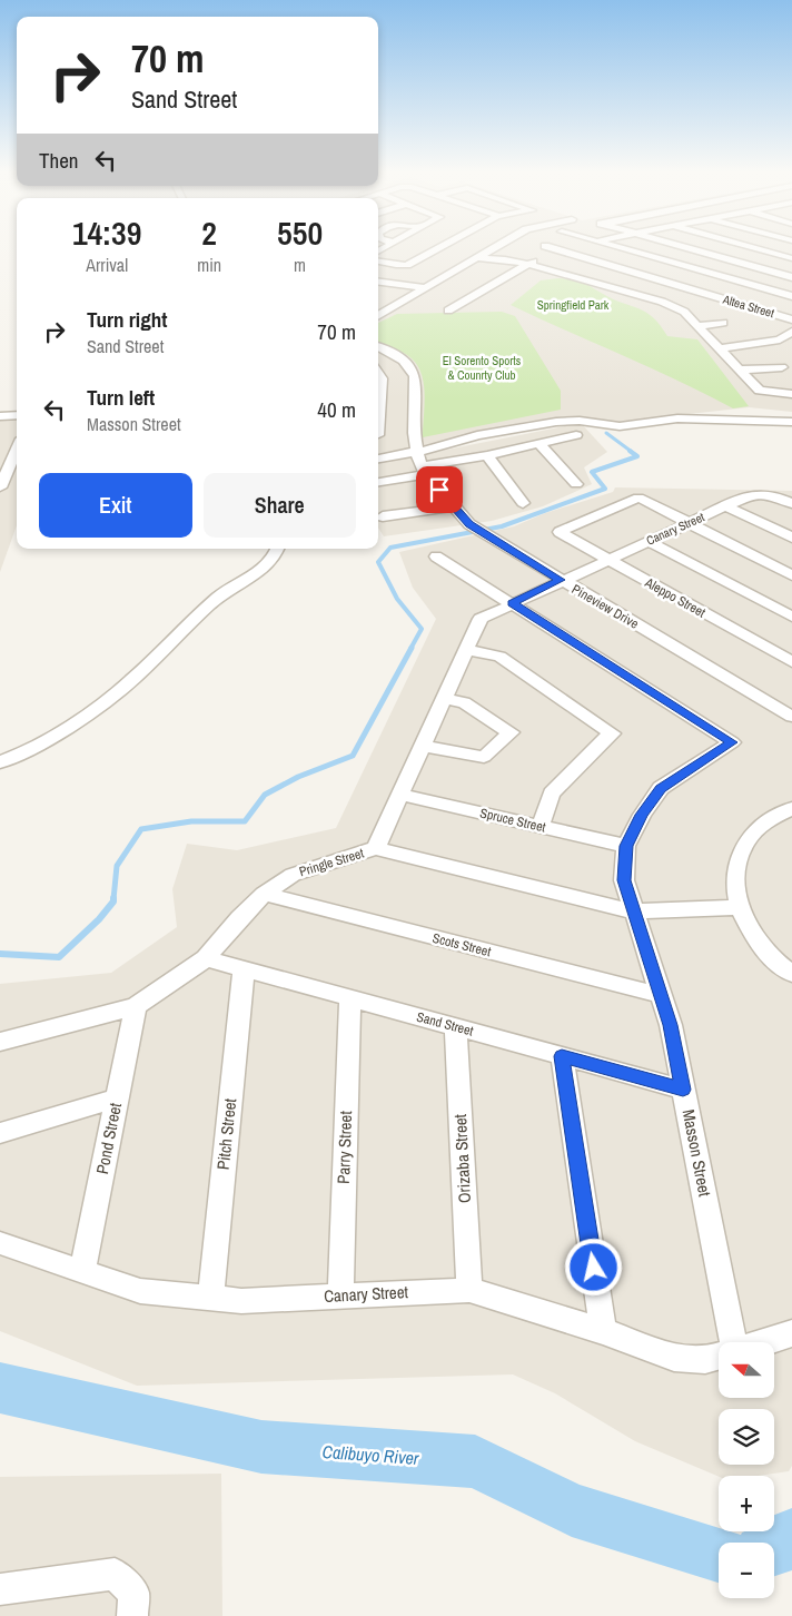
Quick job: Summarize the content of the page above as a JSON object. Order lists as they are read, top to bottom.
{
  "streets": {
    "street": [
      "Altea Street",
      "Canary Street",
      "Aleppo Street",
      "Pineview Drive",
      "Spruce Street",
      "Pringle Street",
      "Scots Street",
      "Sand Street",
      "Pitch Street",
      "Pond Street",
      "Parry Street",
      "Masson Street",
      "Orizaba Street"
    ]
  },
  "crossings": [
    ["Canary Street", "Aleppo Street"],
    ["Canary Street", "Pineview Drive"],
    ["Canary Street", "Pringle Street"],
    ["Canary Street", "Pitch Street"],
    ["Canary Street", "Pond Street"],
    ["Canary Street", "Parry Street"],
    ["Canary Street", "Orizaba Street"],
    ["Pineview Drive", "Pringle Street"],
    ["Spruce Street", "Pringle Street"],
    ["Spruce Street", "Masson Street"],
    ["Pringle Street", "Scots Street"],
    ["Pringle Street", "Sand Street"],
    ["Pringle Street", "Pond Street"],
    ["Pringle Street", "Masson Street"],
    ["Scots Street", "Masson Street"],
    ["Sand Street", "Pitch Street"],
    ["Sand Street", "Parry Street"],
    ["Sand Street", "Masson Street"],
    ["Sand Street", "Orizaba Street"]
  ],
  "water": ["Calibuyo River"],
  "parks": ["Springfield Park", "El Sorento Sports & Counrty Club"],
  "north": "left",
  "page": {
    "turn": ["70 m", "Sand Street"],
    "then": "Then",
    "eta": [
      "14:39",
      "Arrival",
      "2",
      "min",
      "550",
      "m"
    ],
    "list": [
      {
        "name": "Turn right",
        "note": "Sand Street",
        "value": "70 m"
      },
      {
        "name": "Turn left",
        "note": "Masson Street",
        "value": "40 m"
      }
    ],
    "buttons": ["Exit", "Share"],
    "map_buttons": ["+", "−"]
  }
}
